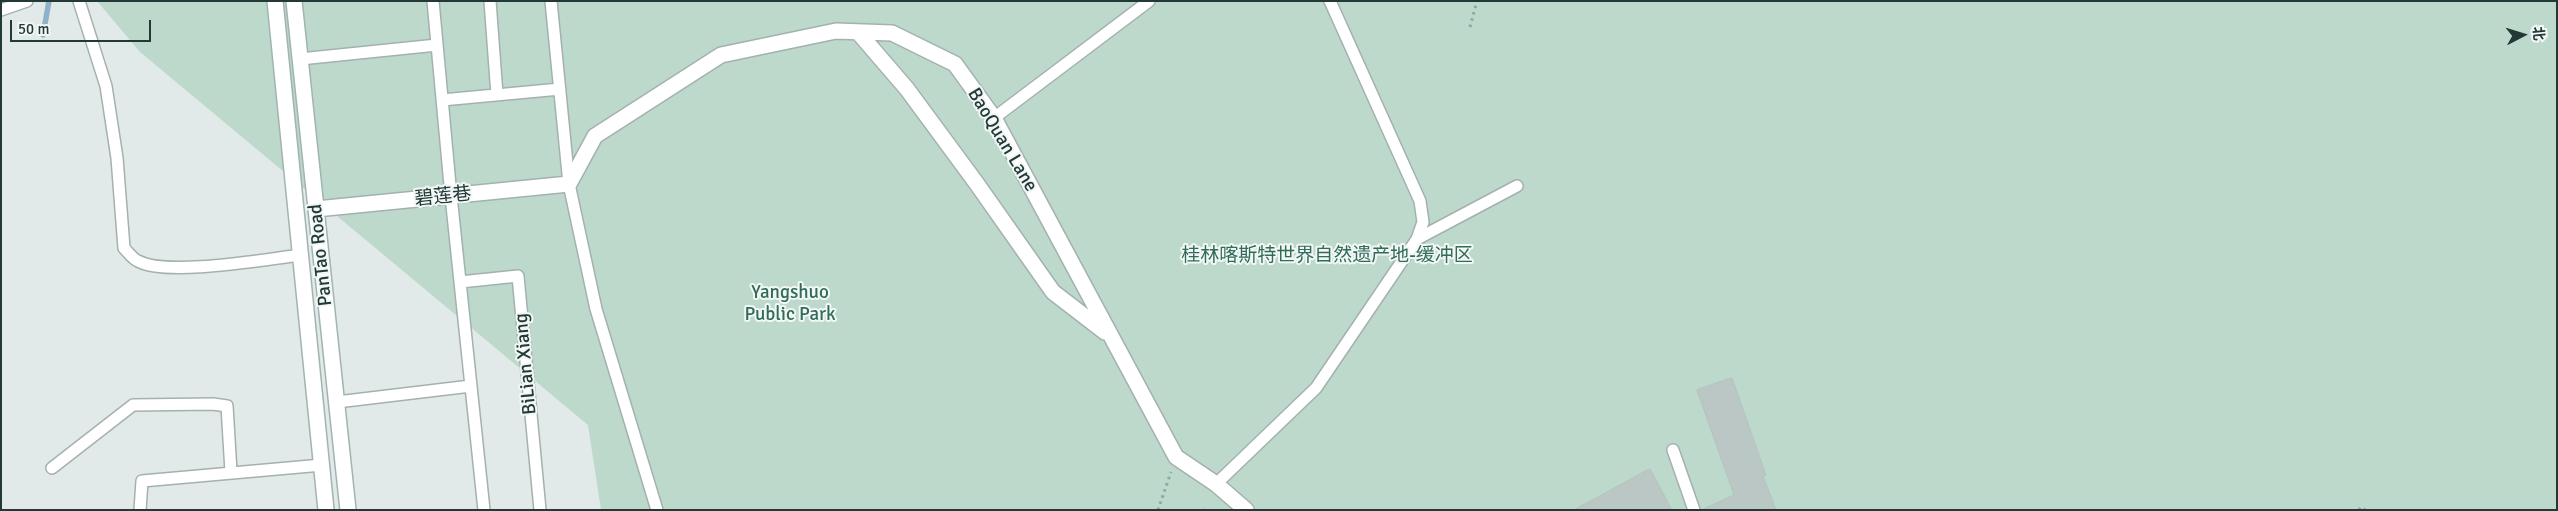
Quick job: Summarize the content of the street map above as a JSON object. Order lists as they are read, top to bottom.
{
  "streets": {
    "street": ["BaoQuan Lane", "碧莲巷", "PanTao Road"],
    "lane": ["BiLian Xiang"]
  },
  "crossings": [
    ["BaoQuan Lane", "碧莲巷"],
    ["碧莲巷", "PanTao Road"]
  ],
  "parks": ["桂林喀斯特世界自然遗产地-缓冲区", "Yangshuo Public Park"],
  "scale_bar": "50 m",
  "north": "right"
}
